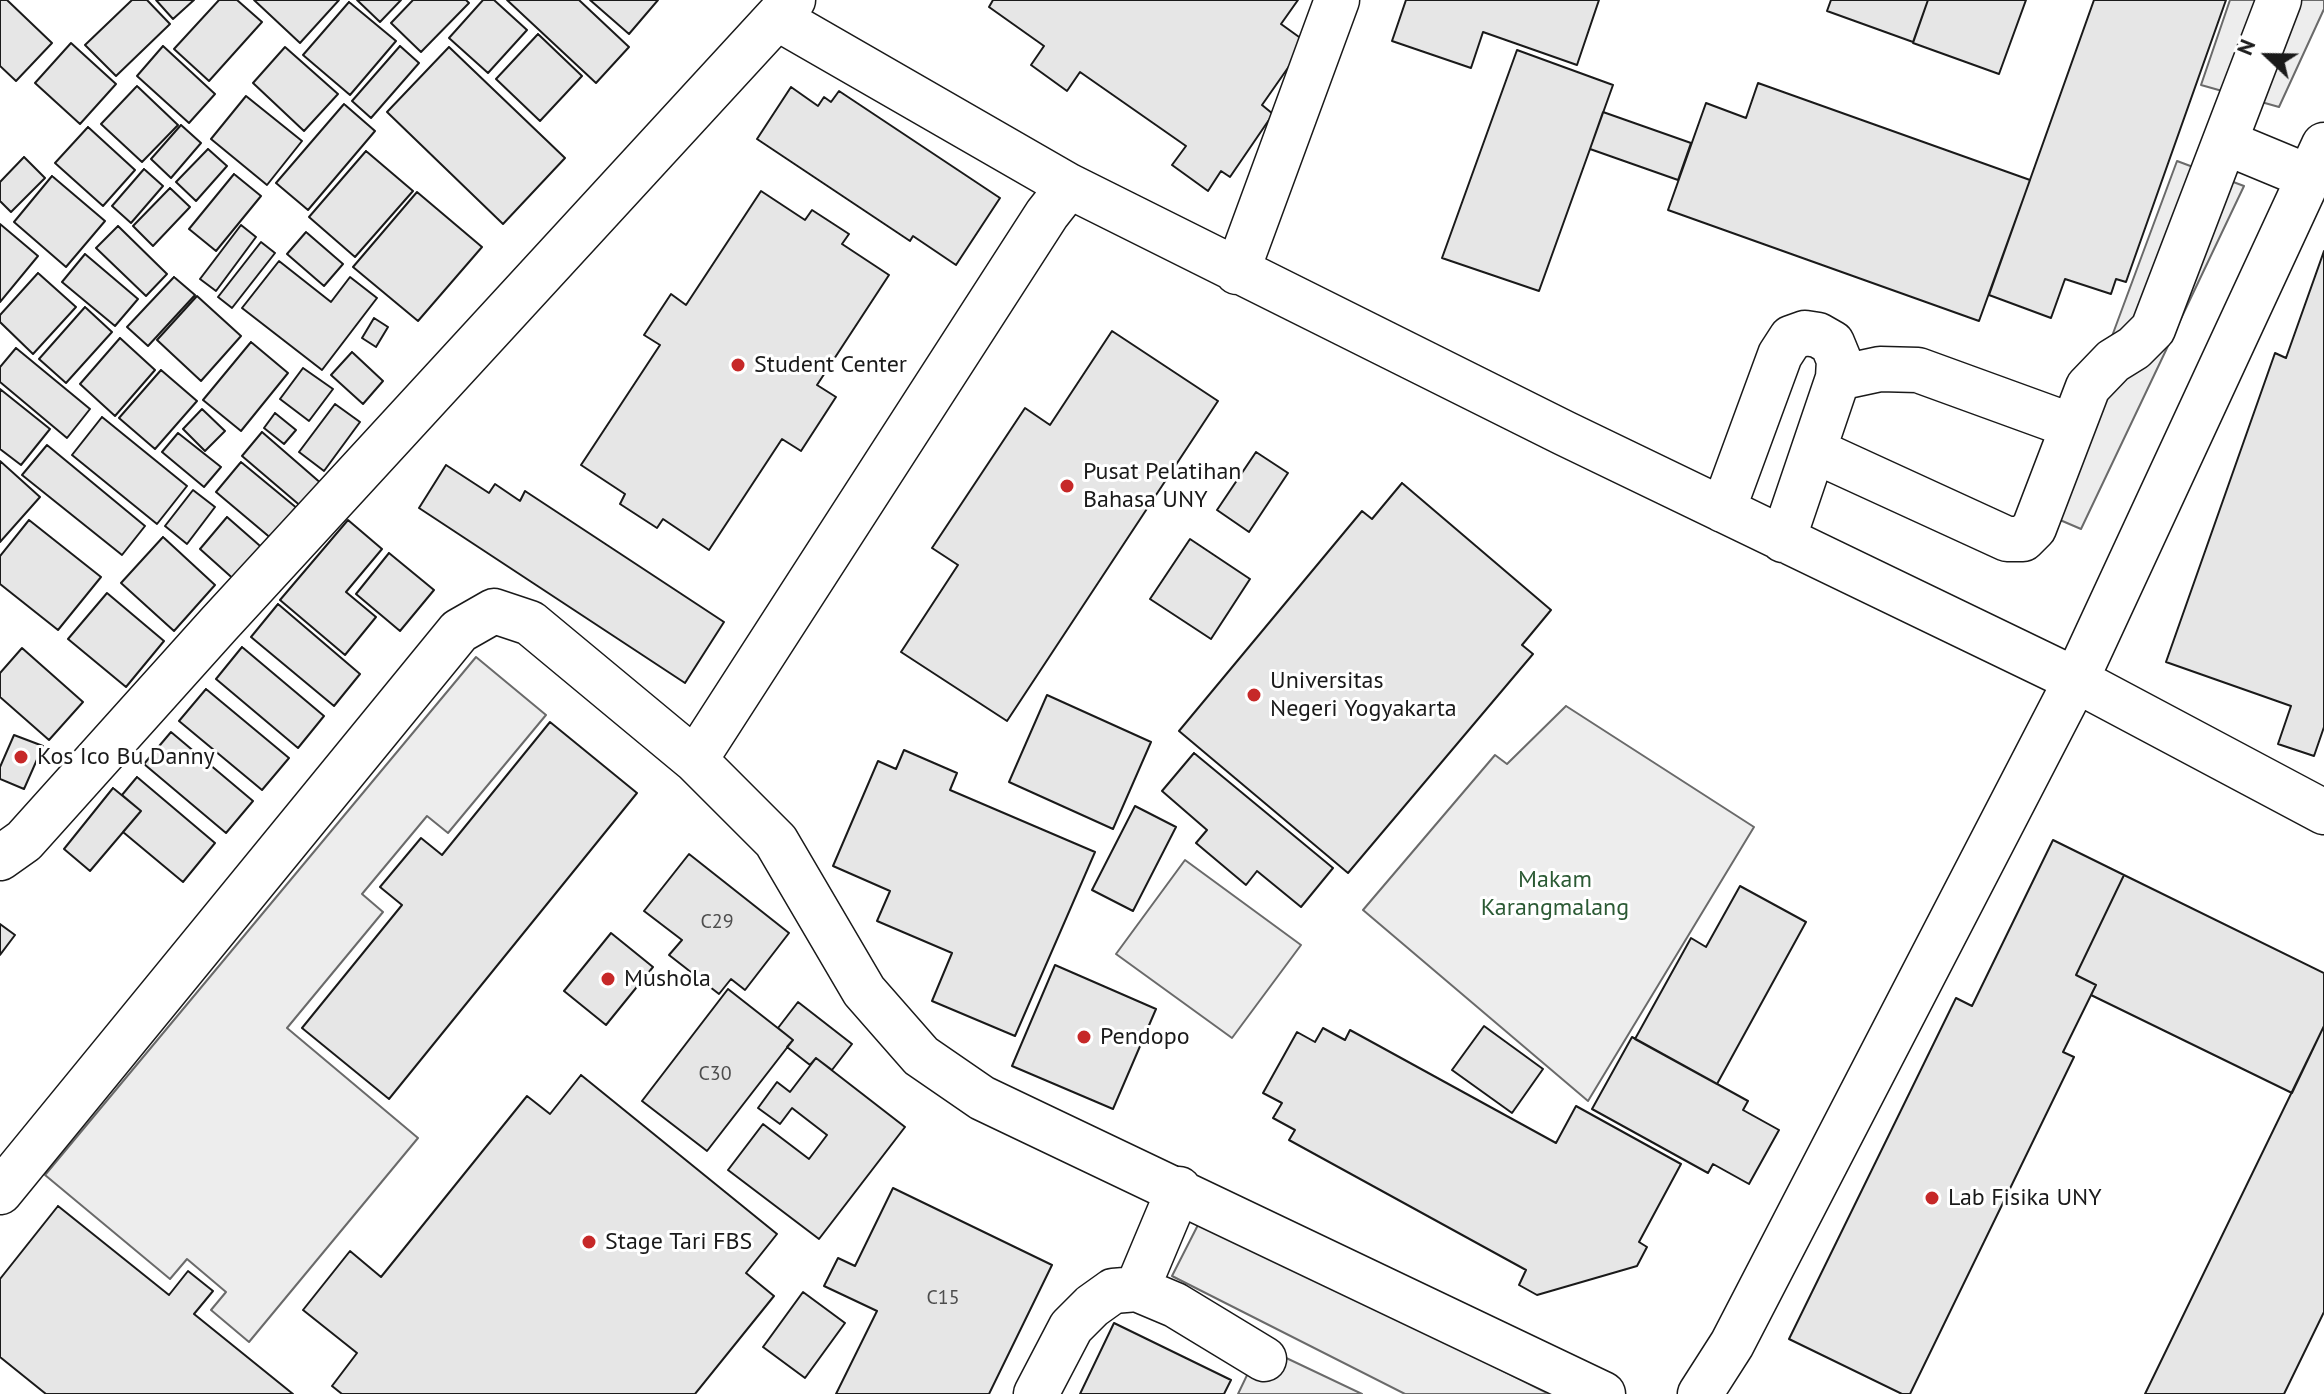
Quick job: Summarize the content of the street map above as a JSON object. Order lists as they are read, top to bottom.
{
  "parks": ["Makam Karangmalang"],
  "places": [
    "Student Center",
    "Pusat Pelatihan Bahasa UNY",
    "Universitas Negeri Yogyakarta",
    "Kos Ico Bu Danny",
    "Mushola",
    "Pendopo",
    "Lab Fisika UNY",
    "Stage Tari FBS"
  ],
  "house_numbers": ["C29", "C30", "C15"],
  "north": "left"
}
